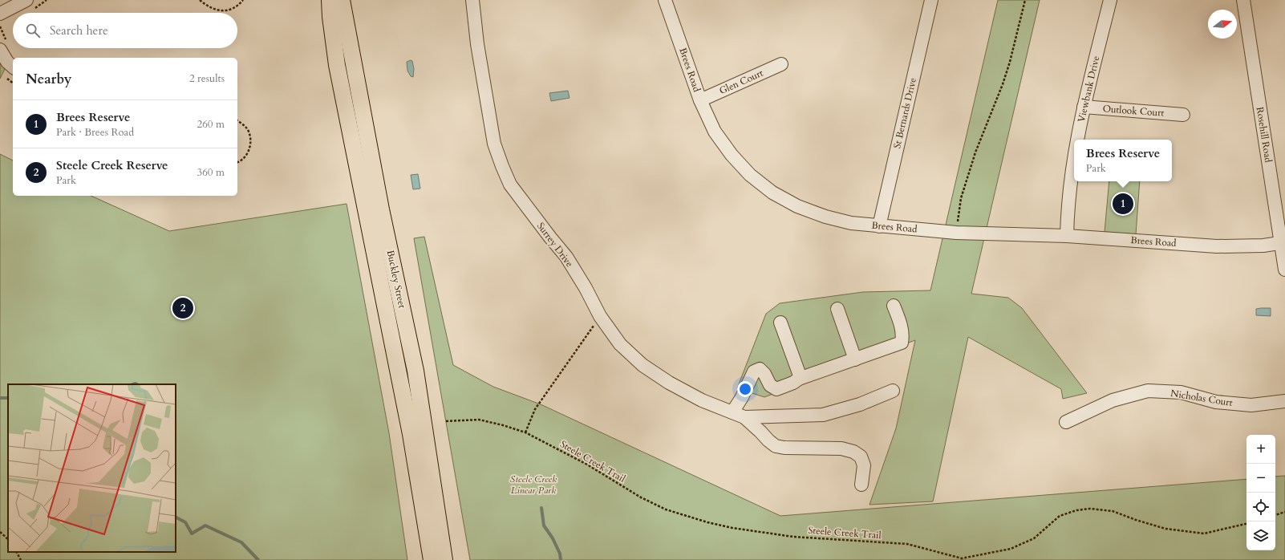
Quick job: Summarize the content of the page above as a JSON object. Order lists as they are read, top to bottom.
{
  "streets": {
    "main road": ["Buckley Street"],
    "street": [
      "Brees Road",
      "Glen Court",
      "Viewbank Drive",
      "Outlook Court",
      "St Bernards Drive",
      "Rosehill Road",
      "Surrey Drive",
      "Nicholas Court"
    ],
    "path": ["Steele Creek Trail"]
  },
  "crossings": [
    ["Brees Road", "Glen Court"],
    ["Brees Road", "Viewbank Drive"],
    ["Brees Road", "St Bernards Drive"],
    ["Brees Road", "Rosehill Road"],
    ["Viewbank Drive", "Outlook Court"]
  ],
  "parks": ["Steele Creek Linear Park"],
  "north": "right",
  "page": {
    "search": "Search here",
    "heading": ["Nearby", "2 results"],
    "list": [
      {
        "mark": "1",
        "name": "Brees Reserve",
        "note": "Park · Brees Road",
        "value": "260 m"
      },
      {
        "mark": "2",
        "name": "Steele Creek Reserve",
        "note": "Park",
        "value": "360 m"
      }
    ],
    "popup": ["Brees Reserve", "Park"],
    "pins": ["1", "2"],
    "map_buttons": ["+", "−"]
  }
}
